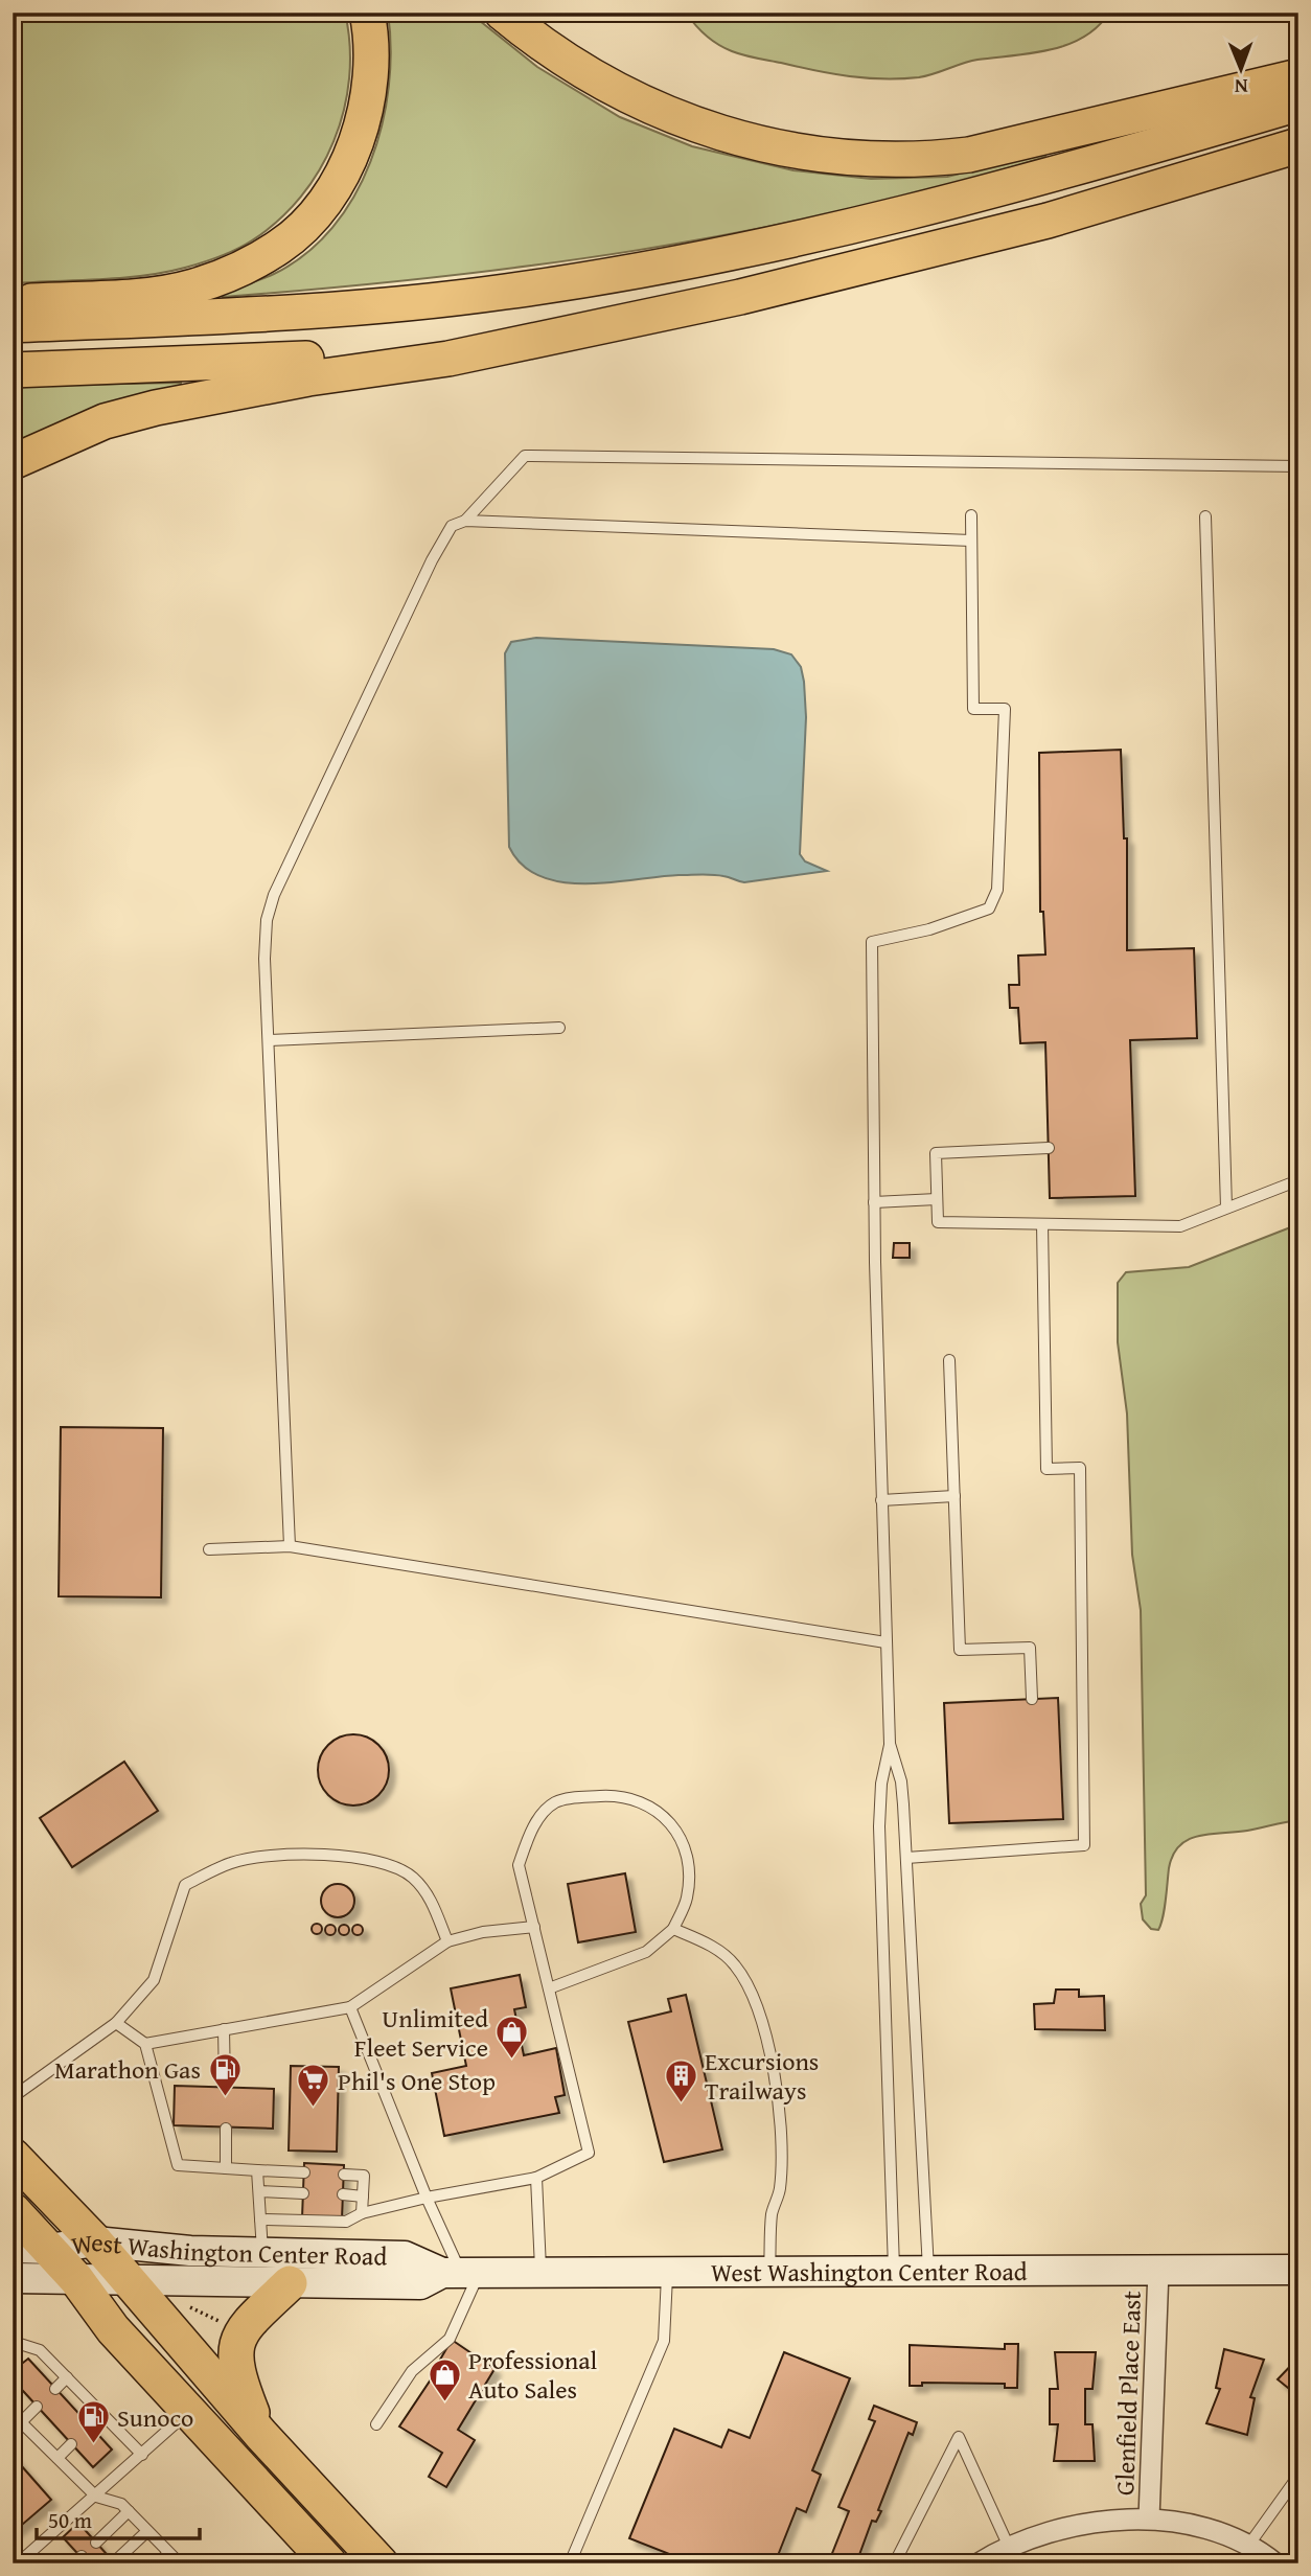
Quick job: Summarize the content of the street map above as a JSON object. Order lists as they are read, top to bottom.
{
  "streets": {
    "main road": ["West Washington Center Road"],
    "street": ["Glenfield Place East"]
  },
  "crossings": [
    ["West Washington Center Road", "Glenfield Place East"]
  ],
  "places": {
    "shop": ["Unlimited Fleet Service", "Professional Auto Sales"],
    "fuel station": ["Marathon Gas", "Sunoco"],
    "building": ["Excursions Trailways"],
    "supermarket": ["Phil's One Stop"]
  },
  "scale_bar": "50 m",
  "north": "bottom"
}
